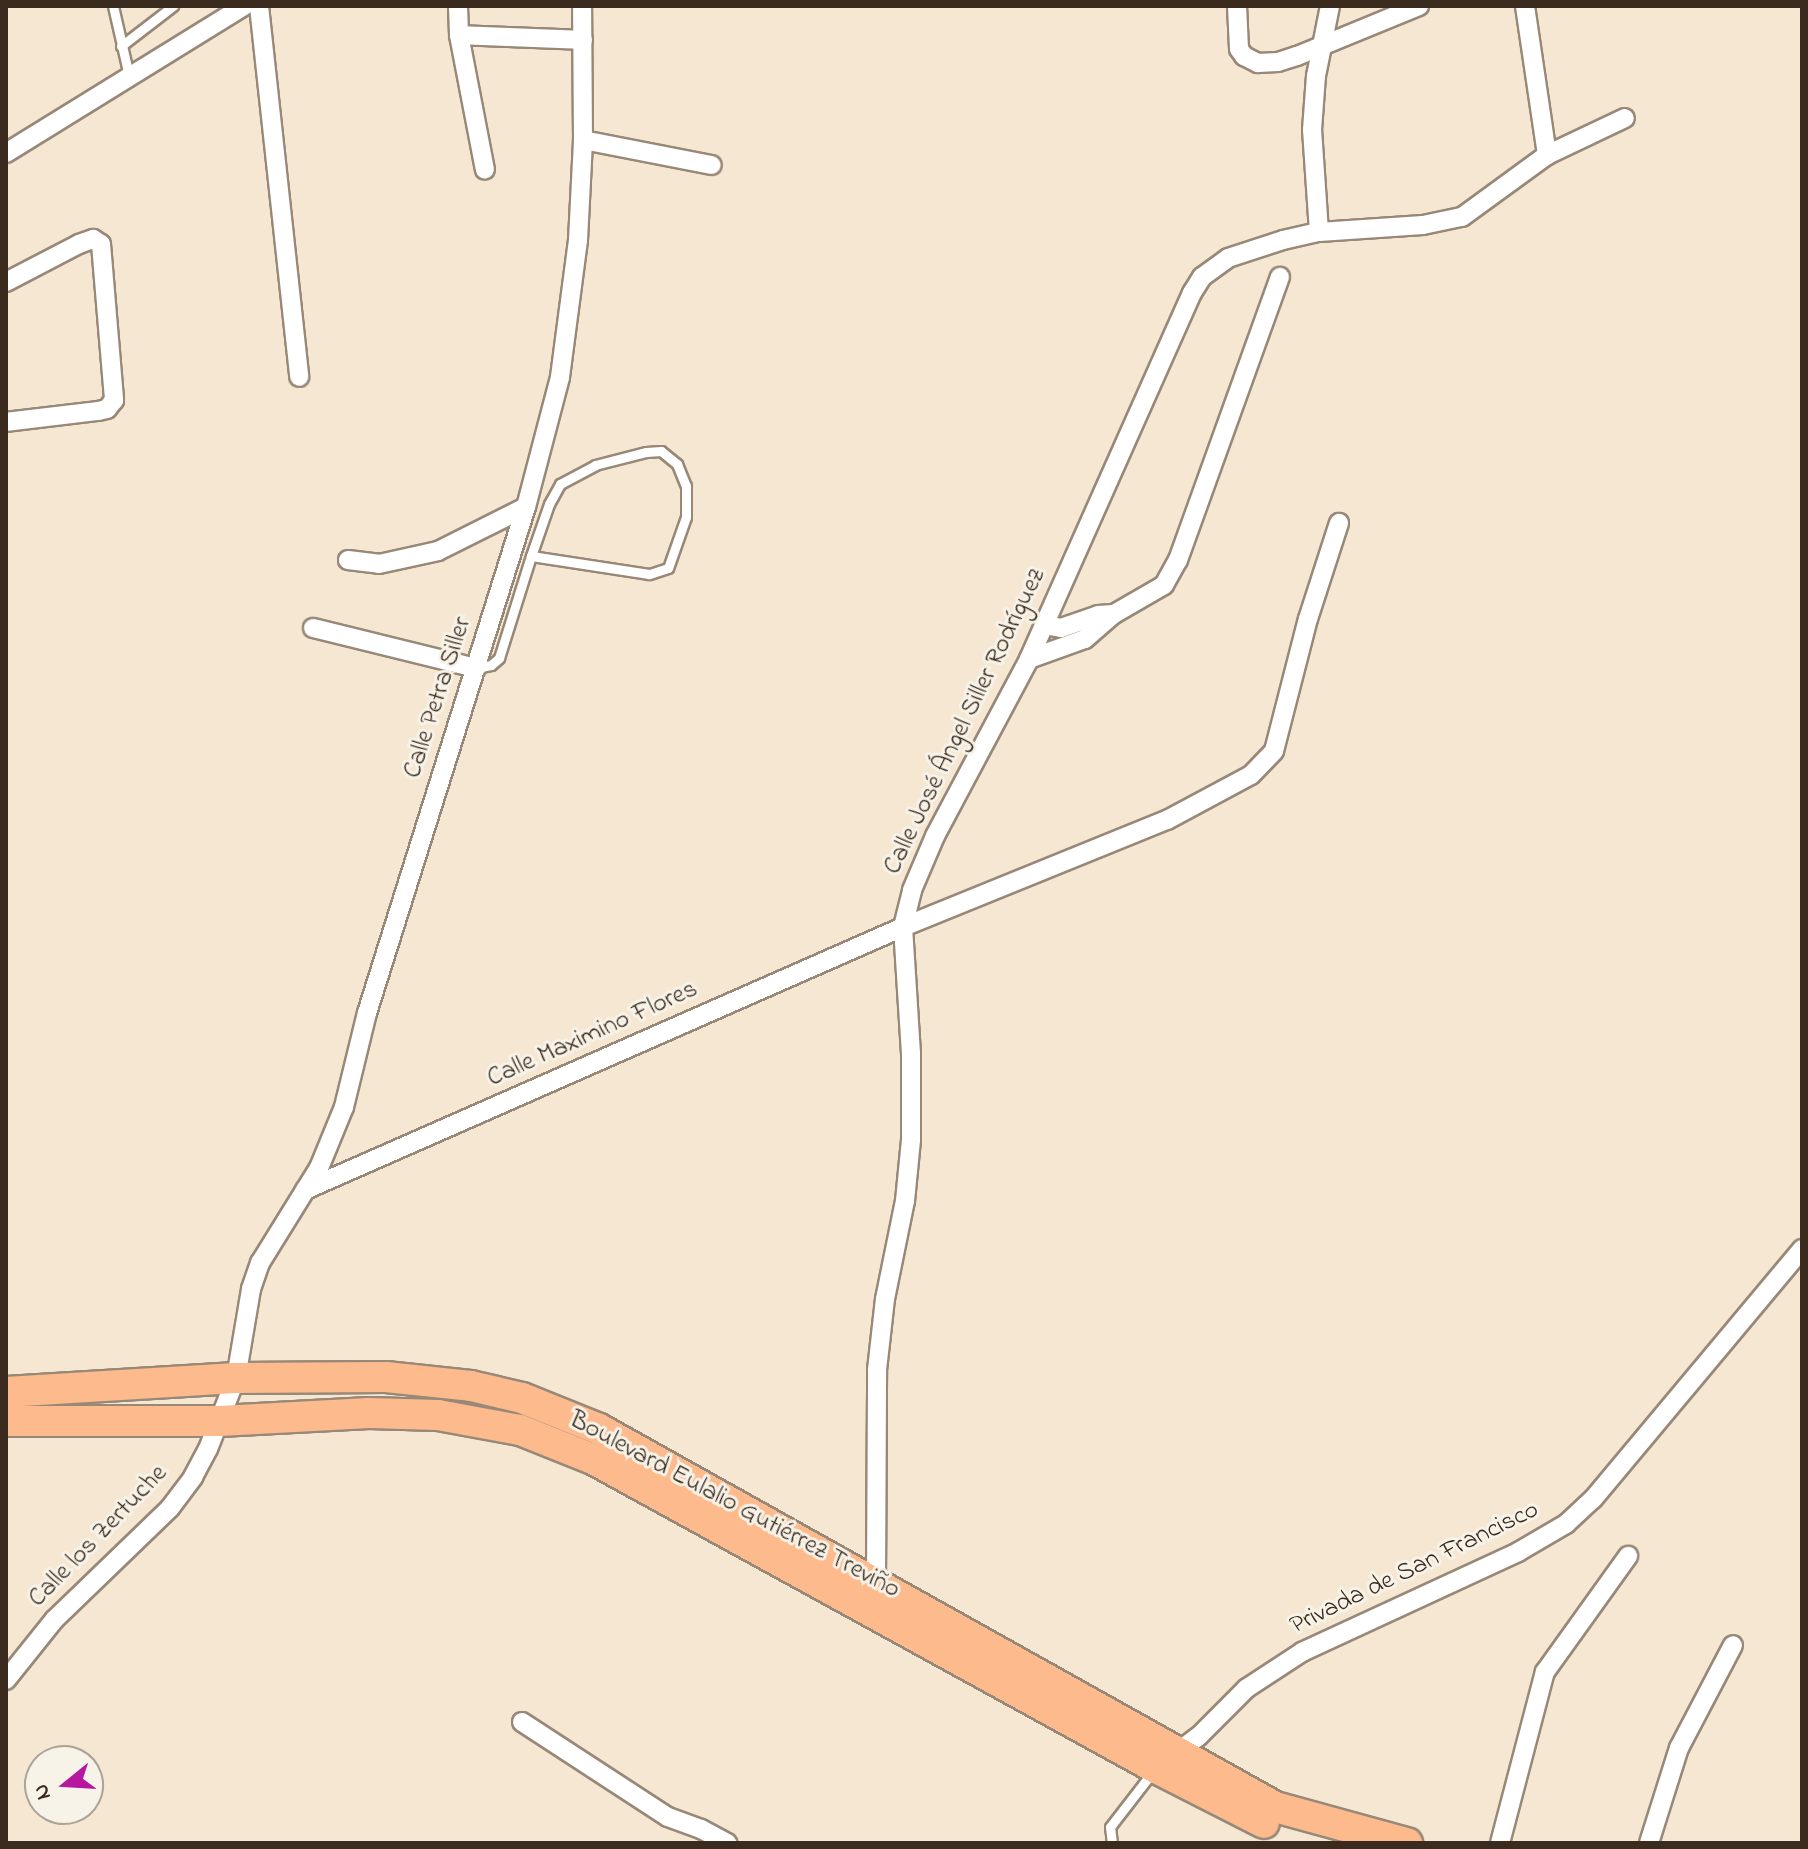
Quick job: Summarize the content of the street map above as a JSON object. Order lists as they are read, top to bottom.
{
  "streets": {
    "main road": ["Boulevard Eulalio Gutiérrez Treviño"],
    "street": [
      "Calle Petra Siller",
      "Calle José Ángel Siller Rodríguez",
      "Calle Maximino Flores",
      "Calle los Zertuche",
      "Privada de San Francisco"
    ]
  },
  "crossings": [
    ["Calle Petra Siller", "Calle Maximino Flores"],
    ["Calle Petra Siller", "Boulevard Eulalio Gutiérrez Treviño"],
    ["Calle Petra Siller", "Calle los Zertuche"],
    ["Calle José Ángel Siller Rodríguez", "Calle Maximino Flores"],
    ["Calle José Ángel Siller Rodríguez", "Boulevard Eulalio Gutiérrez Treviño"],
    ["Boulevard Eulalio Gutiérrez Treviño", "Calle los Zertuche"],
    ["Boulevard Eulalio Gutiérrez Treviño", "Privada de San Francisco"]
  ],
  "north": "left"
}
